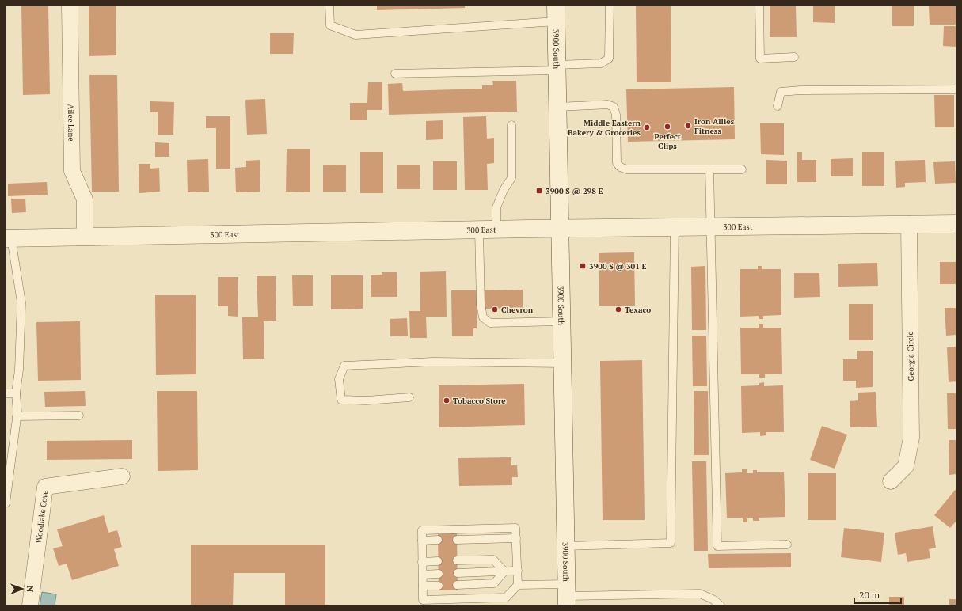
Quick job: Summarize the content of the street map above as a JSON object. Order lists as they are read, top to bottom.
{
  "streets": {
    "street": [
      "3900 South",
      "Ailee Lane",
      "300 East",
      "Georgia Circle",
      "Woodlake Cove"
    ]
  },
  "crossings": [
    ["3900 South", "300 East"],
    ["Ailee Lane", "300 East"],
    ["300 East", "Georgia Circle"]
  ],
  "places": {
    "other": [
      "Iron Allies Fitness",
      "Perfect Clips",
      "Middle Eastern Bakery & Groceries",
      "Chevron",
      "Texaco",
      "Tobacco Store"
    ],
    "transit": ["3900 S @ 298 E", "3900 S @ 301 E"]
  },
  "scale_bar": "20 m",
  "north": "right"
}
